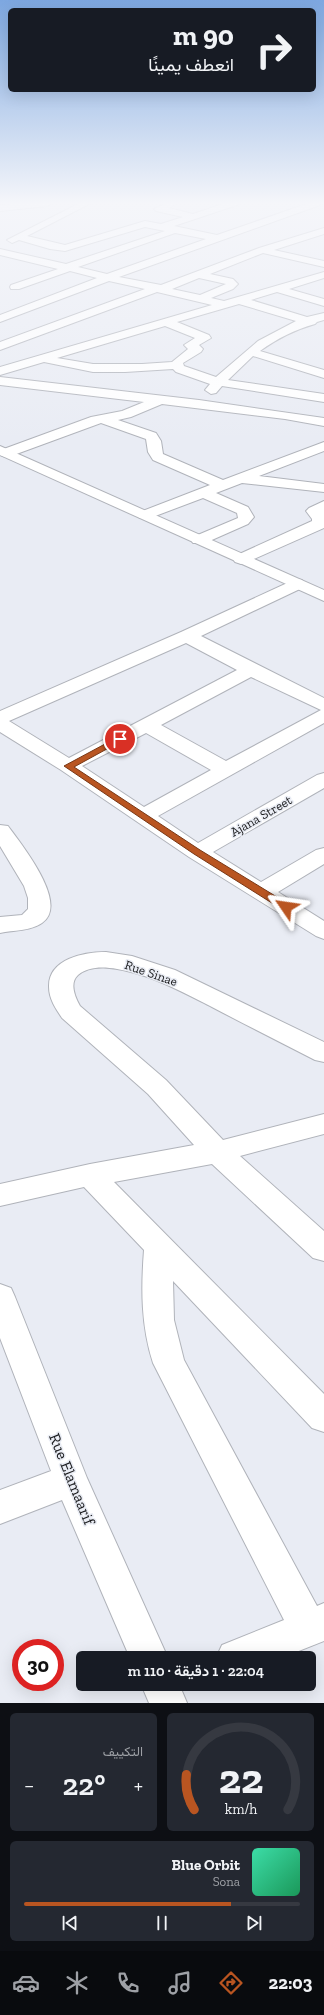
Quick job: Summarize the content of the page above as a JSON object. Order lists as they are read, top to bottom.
{
  "streets": {
    "street": ["Ajana Street", "Rue Sinae", "Rue Elamaarif"]
  },
  "page": {
    "turn": ["90 m", "انعطف يمينًا"],
    "limit": "30",
    "trip": "22:04 · 1 دقيقة · 110 m",
    "tile": "التكييف",
    "heat": ["−", "22°", "+"],
    "song": ["Blue Orbit", "Sona"],
    "tabs": "22:03",
    "gauge": ["22", "km/h"]
  }
}
